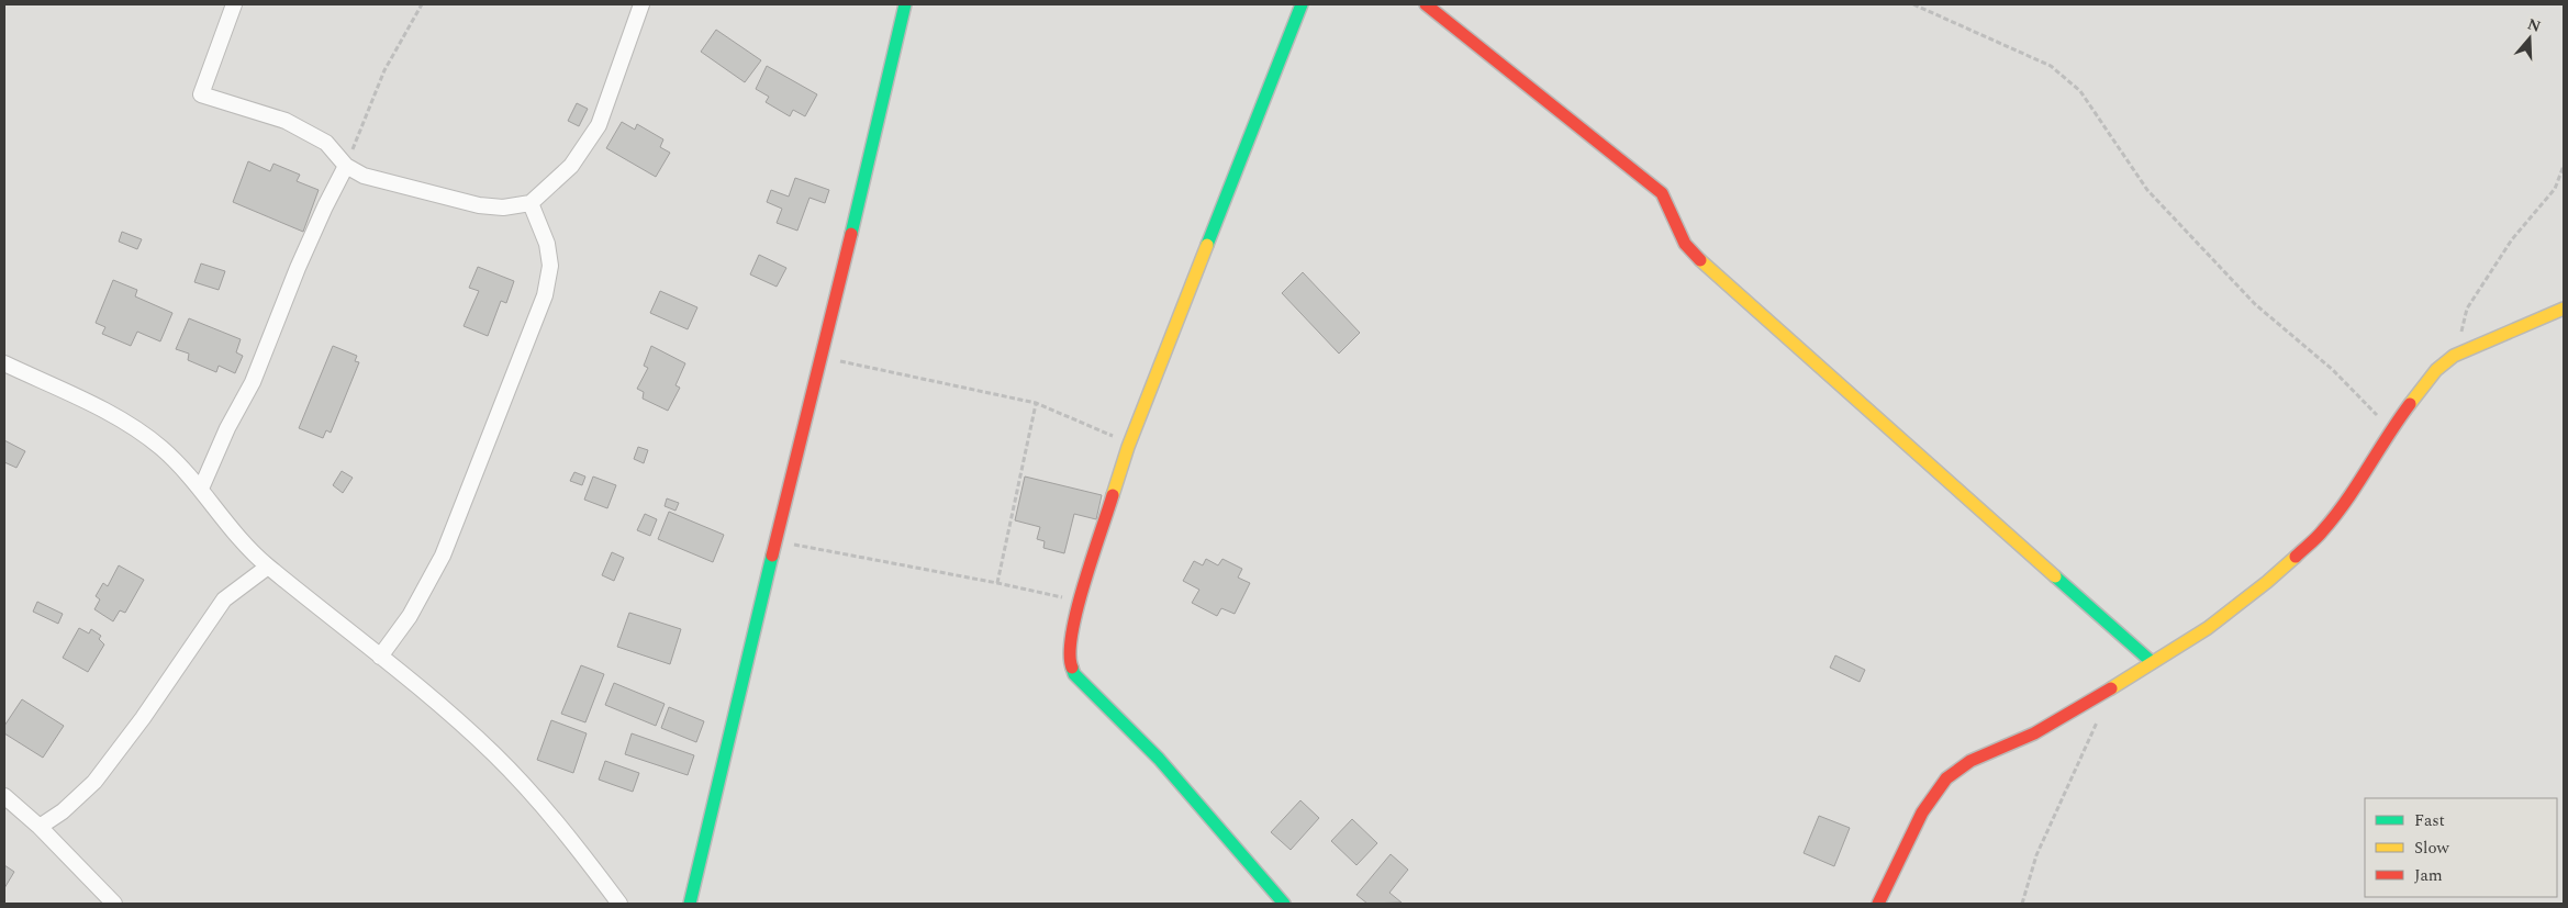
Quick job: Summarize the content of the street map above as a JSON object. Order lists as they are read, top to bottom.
{
  "legend": ["Fast", "Slow", "Jam"],
  "north": "top"
}
